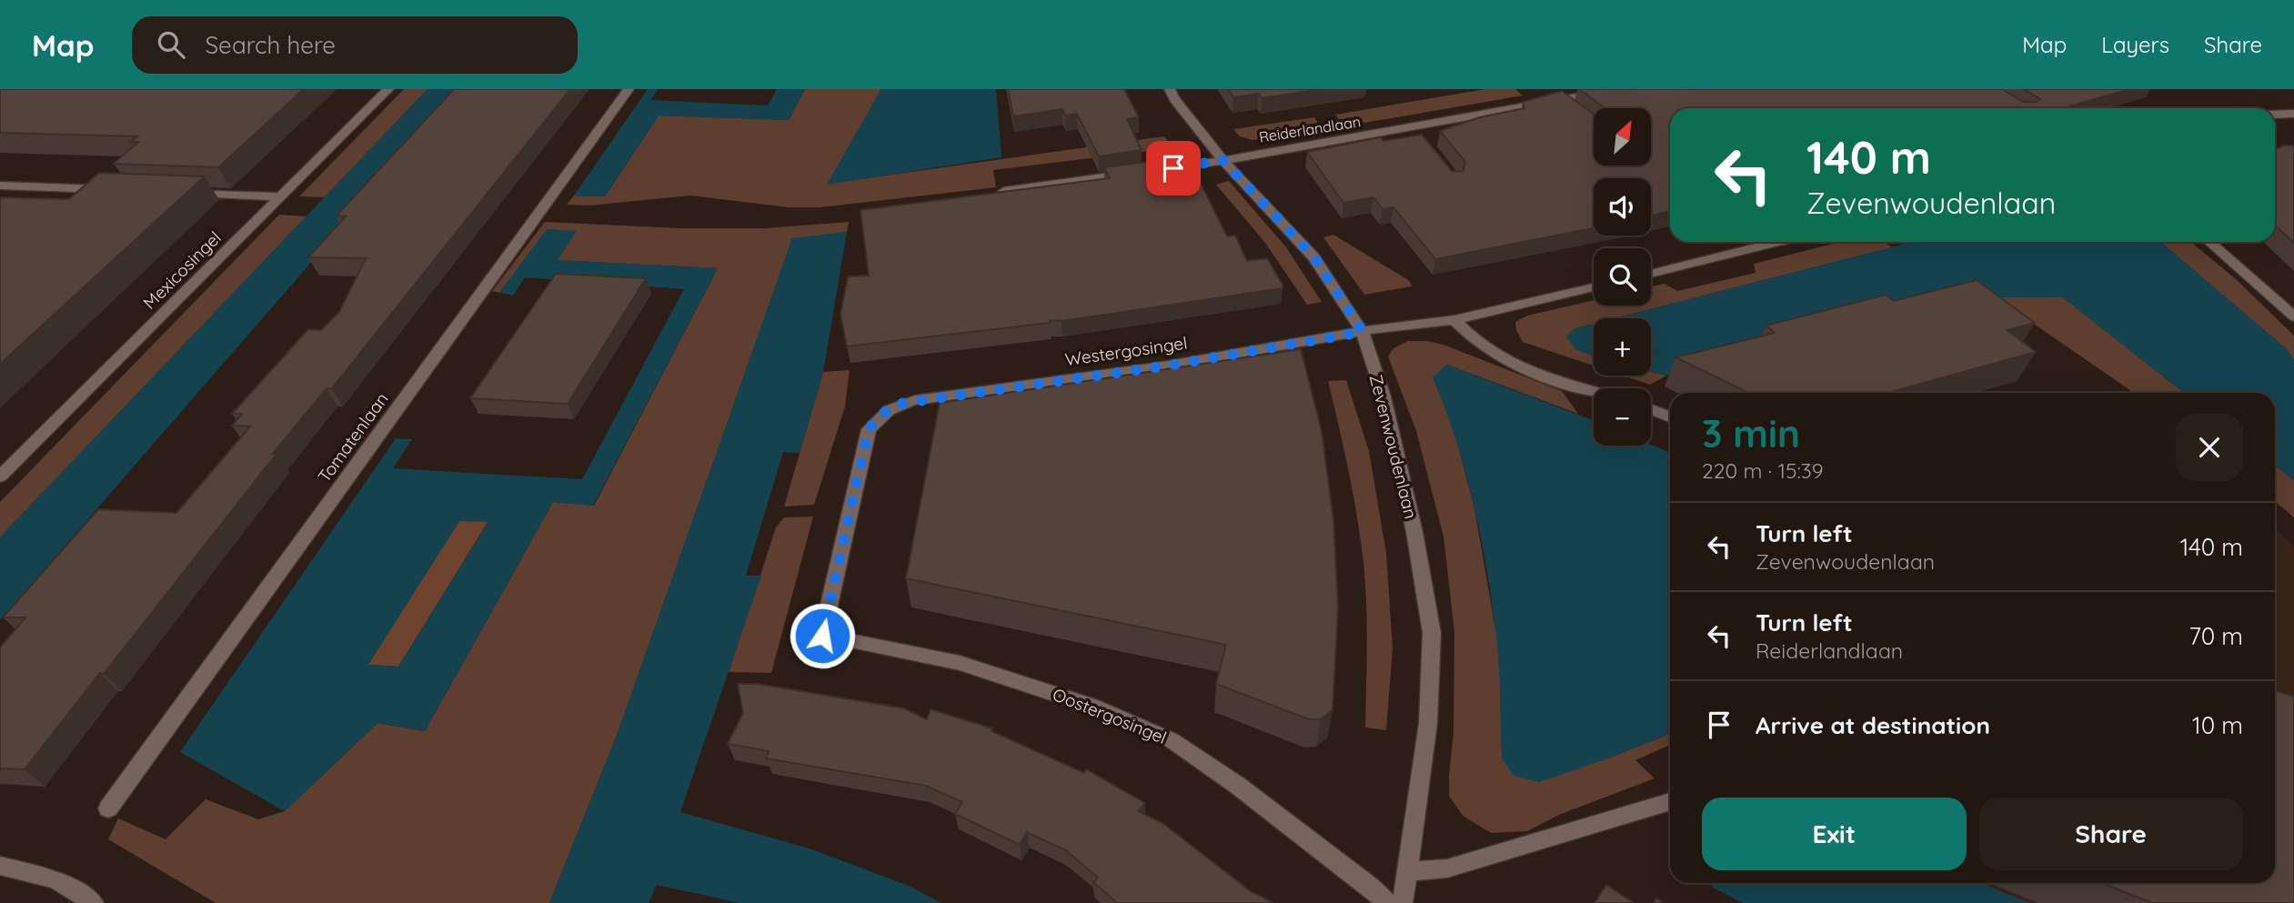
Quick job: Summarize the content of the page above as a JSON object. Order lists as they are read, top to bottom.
{
  "streets": {
    "street": [
      "Reiderlandlaan",
      "Mexicosingel",
      "Westergosingel",
      "Tomatenlaan",
      "Zevenwoudenlaan",
      "Oostergosingel"
    ]
  },
  "crossings": [
    ["Reiderlandlaan", "Zevenwoudenlaan"],
    ["Westergosingel", "Zevenwoudenlaan"],
    ["Westergosingel", "Oostergosingel"]
  ],
  "north": "top right",
  "page": {
    "header": "Map",
    "search": "Search here",
    "nav": ["Map", "Layers", "Share"],
    "map_buttons": ["+", "−"],
    "turn": ["140 m", "Zevenwoudenlaan"],
    "heading": ["3 min", "220 m · 15:39"],
    "list": [
      {
        "name": "Turn left",
        "note": "Zevenwoudenlaan",
        "value": "140 m"
      },
      {
        "name": "Turn left",
        "note": "Reiderlandlaan",
        "value": "70 m"
      },
      {
        "name": "Arrive at destination",
        "value": "10 m"
      }
    ],
    "buttons": ["Exit", "Share"]
  }
}
